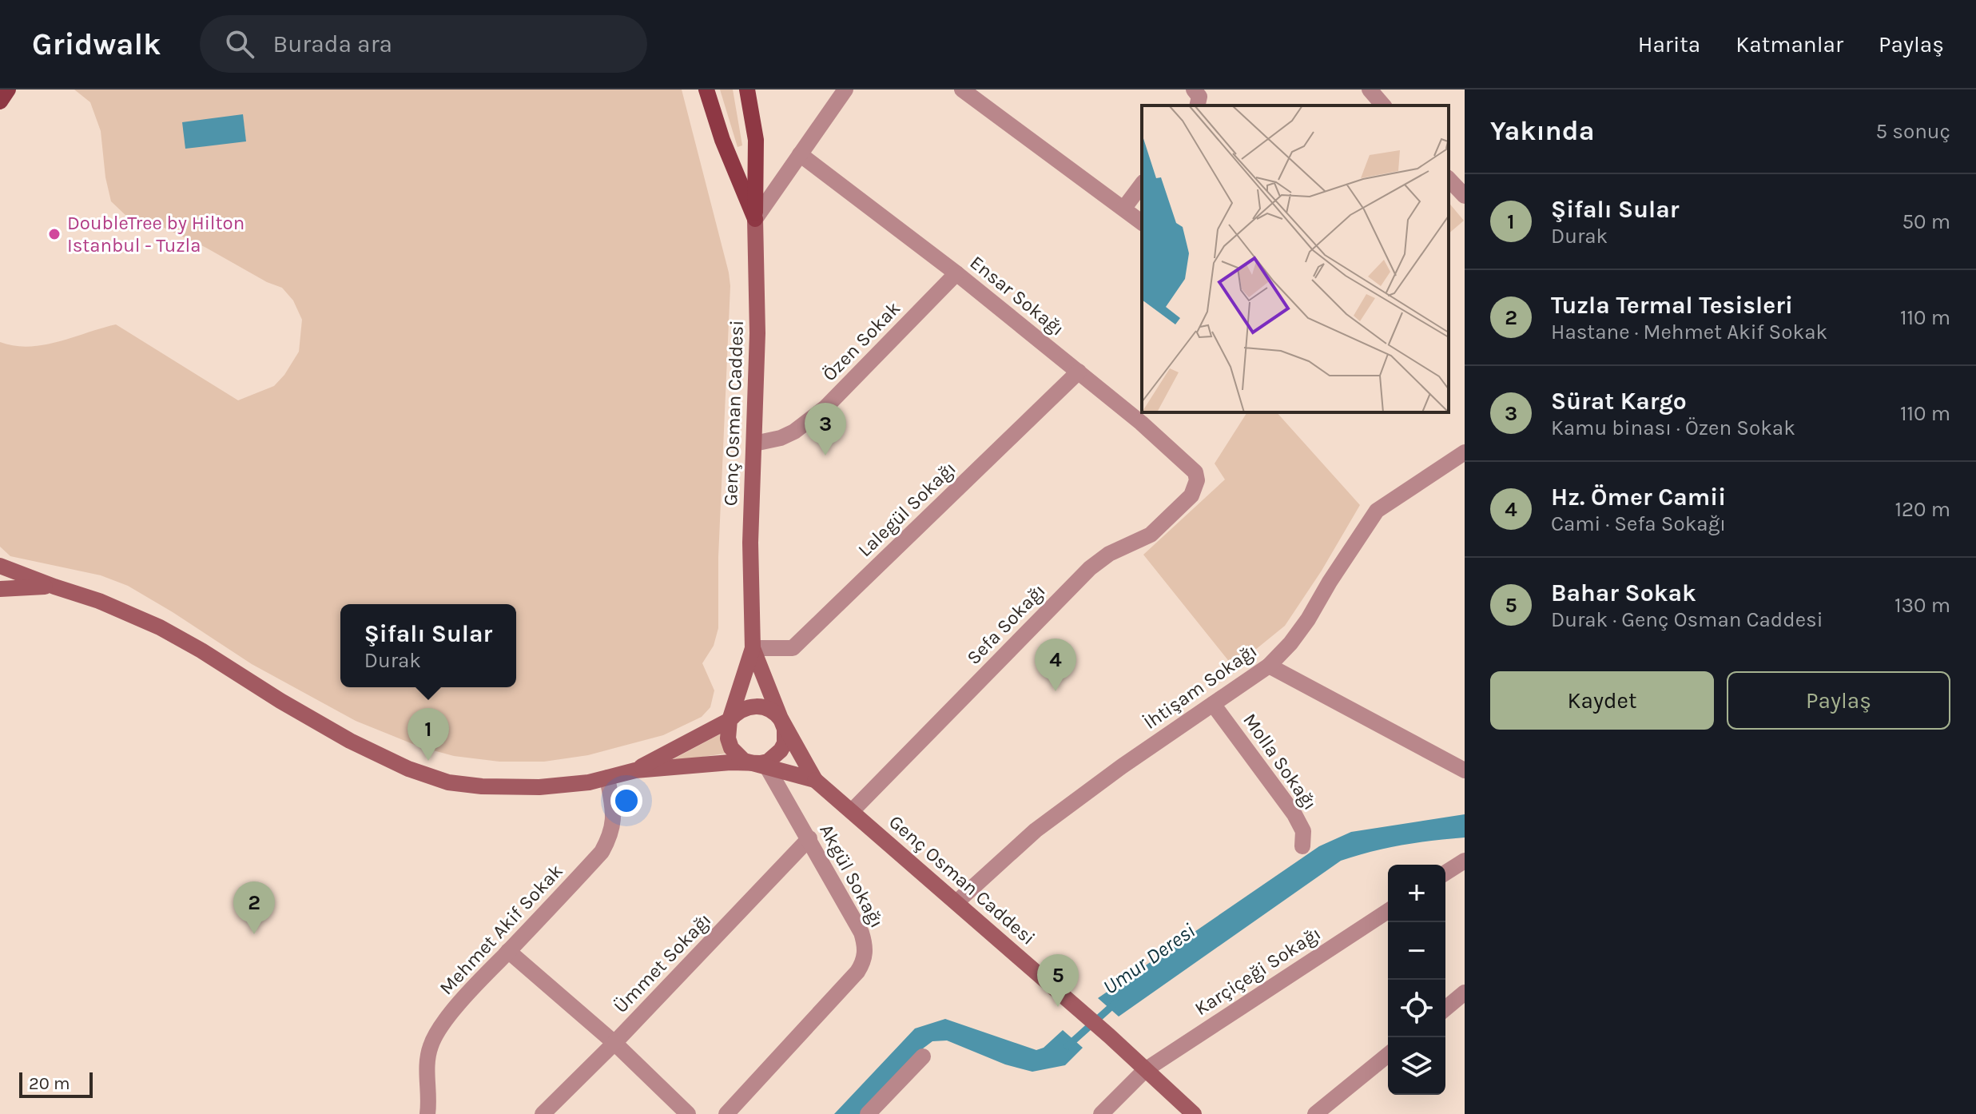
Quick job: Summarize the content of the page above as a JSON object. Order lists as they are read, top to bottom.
{
  "streets": {
    "street": [
      "Ensar Sokağı",
      "Özen Sokak",
      "Genç Osman Caddesi",
      "Lalegül Sokağı",
      "Sefa Sokağı",
      "İhtişam Sokağı",
      "Molla Sokağı",
      "Akgül Sokağı",
      "Mehmet Akif Sokak",
      "Ümmet Sokağı",
      "Karçiçeği Sokağı"
    ]
  },
  "crossings": [
    ["Ensar Sokağı", "Özen Sokak"],
    ["Ensar Sokağı", "Lalegül Sokağı"],
    ["Ensar Sokağı", "Sefa Sokağı"],
    ["Özen Sokak", "Genç Osman Caddesi"],
    ["Genç Osman Caddesi", "Lalegül Sokağı"],
    ["Genç Osman Caddesi", "Sefa Sokağı"],
    ["Genç Osman Caddesi", "İhtişam Sokağı"],
    ["Genç Osman Caddesi", "Akgül Sokağı"],
    ["Genç Osman Caddesi", "Karçiçeği Sokağı"],
    ["İhtişam Sokağı", "Molla Sokağı"],
    ["Akgül Sokağı", "Ümmet Sokağı"]
  ],
  "water": ["Umur Deresi"],
  "places": ["DoubleTree by Hilton Istanbul - Tuzla"],
  "scale_bar": "20 m",
  "page": {
    "header": "Gridwalk",
    "search": "Burada ara",
    "nav": ["Harita", "Katmanlar", "Paylaş"],
    "heading": ["Yakında", "5 sonuç"],
    "list": [
      {
        "mark": "1",
        "name": "Şifalı Sular",
        "note": "Durak",
        "value": "50 m"
      },
      {
        "mark": "2",
        "name": "Tuzla Termal Tesisleri",
        "note": "Hastane · Mehmet Akif Sokak",
        "value": "110 m"
      },
      {
        "mark": "3",
        "name": "Sürat Kargo",
        "note": "Kamu binası · Özen Sokak",
        "value": "110 m"
      },
      {
        "mark": "4",
        "name": "Hz. Ömer Camii",
        "note": "Cami · Sefa Sokağı",
        "value": "120 m"
      },
      {
        "mark": "5",
        "name": "Bahar Sokak",
        "note": "Durak · Genç Osman Caddesi",
        "value": "130 m"
      }
    ],
    "pins": [
      "3",
      "4",
      "1",
      "2",
      "5"
    ],
    "popup": ["Şifalı Sular", "Durak"],
    "buttons": ["Kaydet", "Paylaş"],
    "map_buttons": ["+", "−"],
    "scale": "20 m"
  }
}
